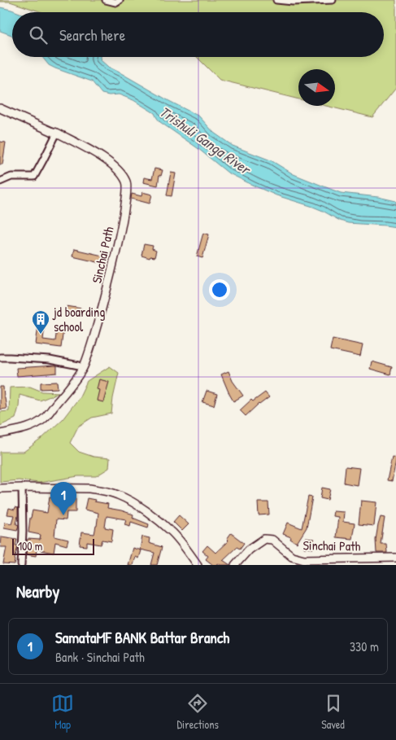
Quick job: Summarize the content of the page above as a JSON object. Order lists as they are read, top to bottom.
{
  "streets": {
    "street": ["Sinchai Path"]
  },
  "water": ["Trishuli Ganga River"],
  "places": {
    "building": ["jd boarding school"]
  },
  "scale_bar": "100 m",
  "north": "right",
  "page": {
    "search": "Search here",
    "pins": "1",
    "scale": "100 m",
    "heading": "Nearby",
    "list": [
      {
        "mark": "1",
        "name": "SamataMF BANK Battar Branch",
        "note": "Bank · Sinchai Path",
        "value": "330 m"
      }
    ],
    "nav": ["Map", "Directions", "Saved"]
  }
}
